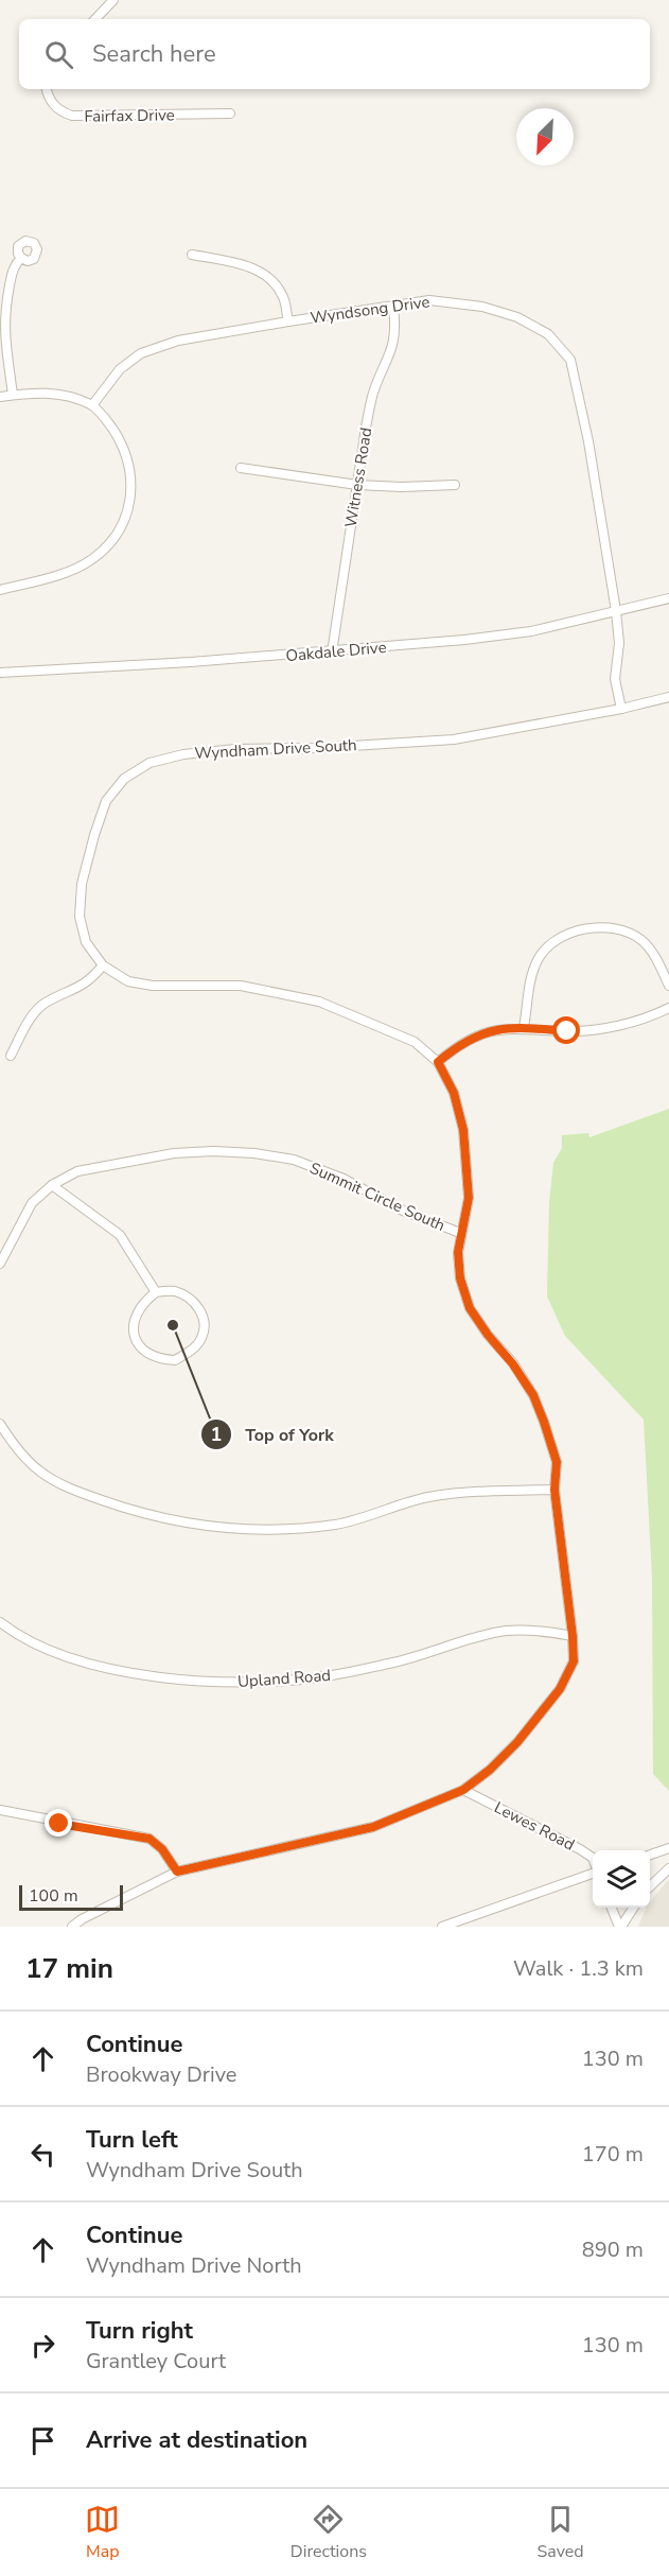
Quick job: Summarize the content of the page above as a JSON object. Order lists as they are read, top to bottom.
{
  "streets": {
    "street": [
      "Fairfax Drive",
      "Wyndsong Drive",
      "Witness Road",
      "Oakdale Drive",
      "Wyndham Drive South",
      "Summit Circle South",
      "Upland Road",
      "Lewes Road"
    ]
  },
  "crossings": [
    ["Wyndsong Drive", "Witness Road"],
    ["Wyndsong Drive", "Oakdale Drive"],
    ["Wyndsong Drive", "Wyndham Drive South"],
    ["Witness Road", "Oakdale Drive"],
    ["Wyndham Drive South", "Summit Circle South"],
    ["Wyndham Drive South", "Upland Road"],
    ["Wyndham Drive South", "Lewes Road"]
  ],
  "places": ["Top of York"],
  "scale_bar": "100 m",
  "north": "bottom left",
  "page": {
    "search": "Search here",
    "scale": "100 m",
    "heading": ["17 min", "Walk · 1.3 km"],
    "list": [
      ["Continue", "Brookway Drive", "130 m"],
      ["Turn left", "Wyndham Drive South", "170 m"],
      ["Continue", "Wyndham Drive North", "890 m"],
      ["Turn right", "Grantley Court", "130 m"],
      "Arrive at destination"
    ],
    "nav": ["Map", "Directions", "Saved"]
  }
}
